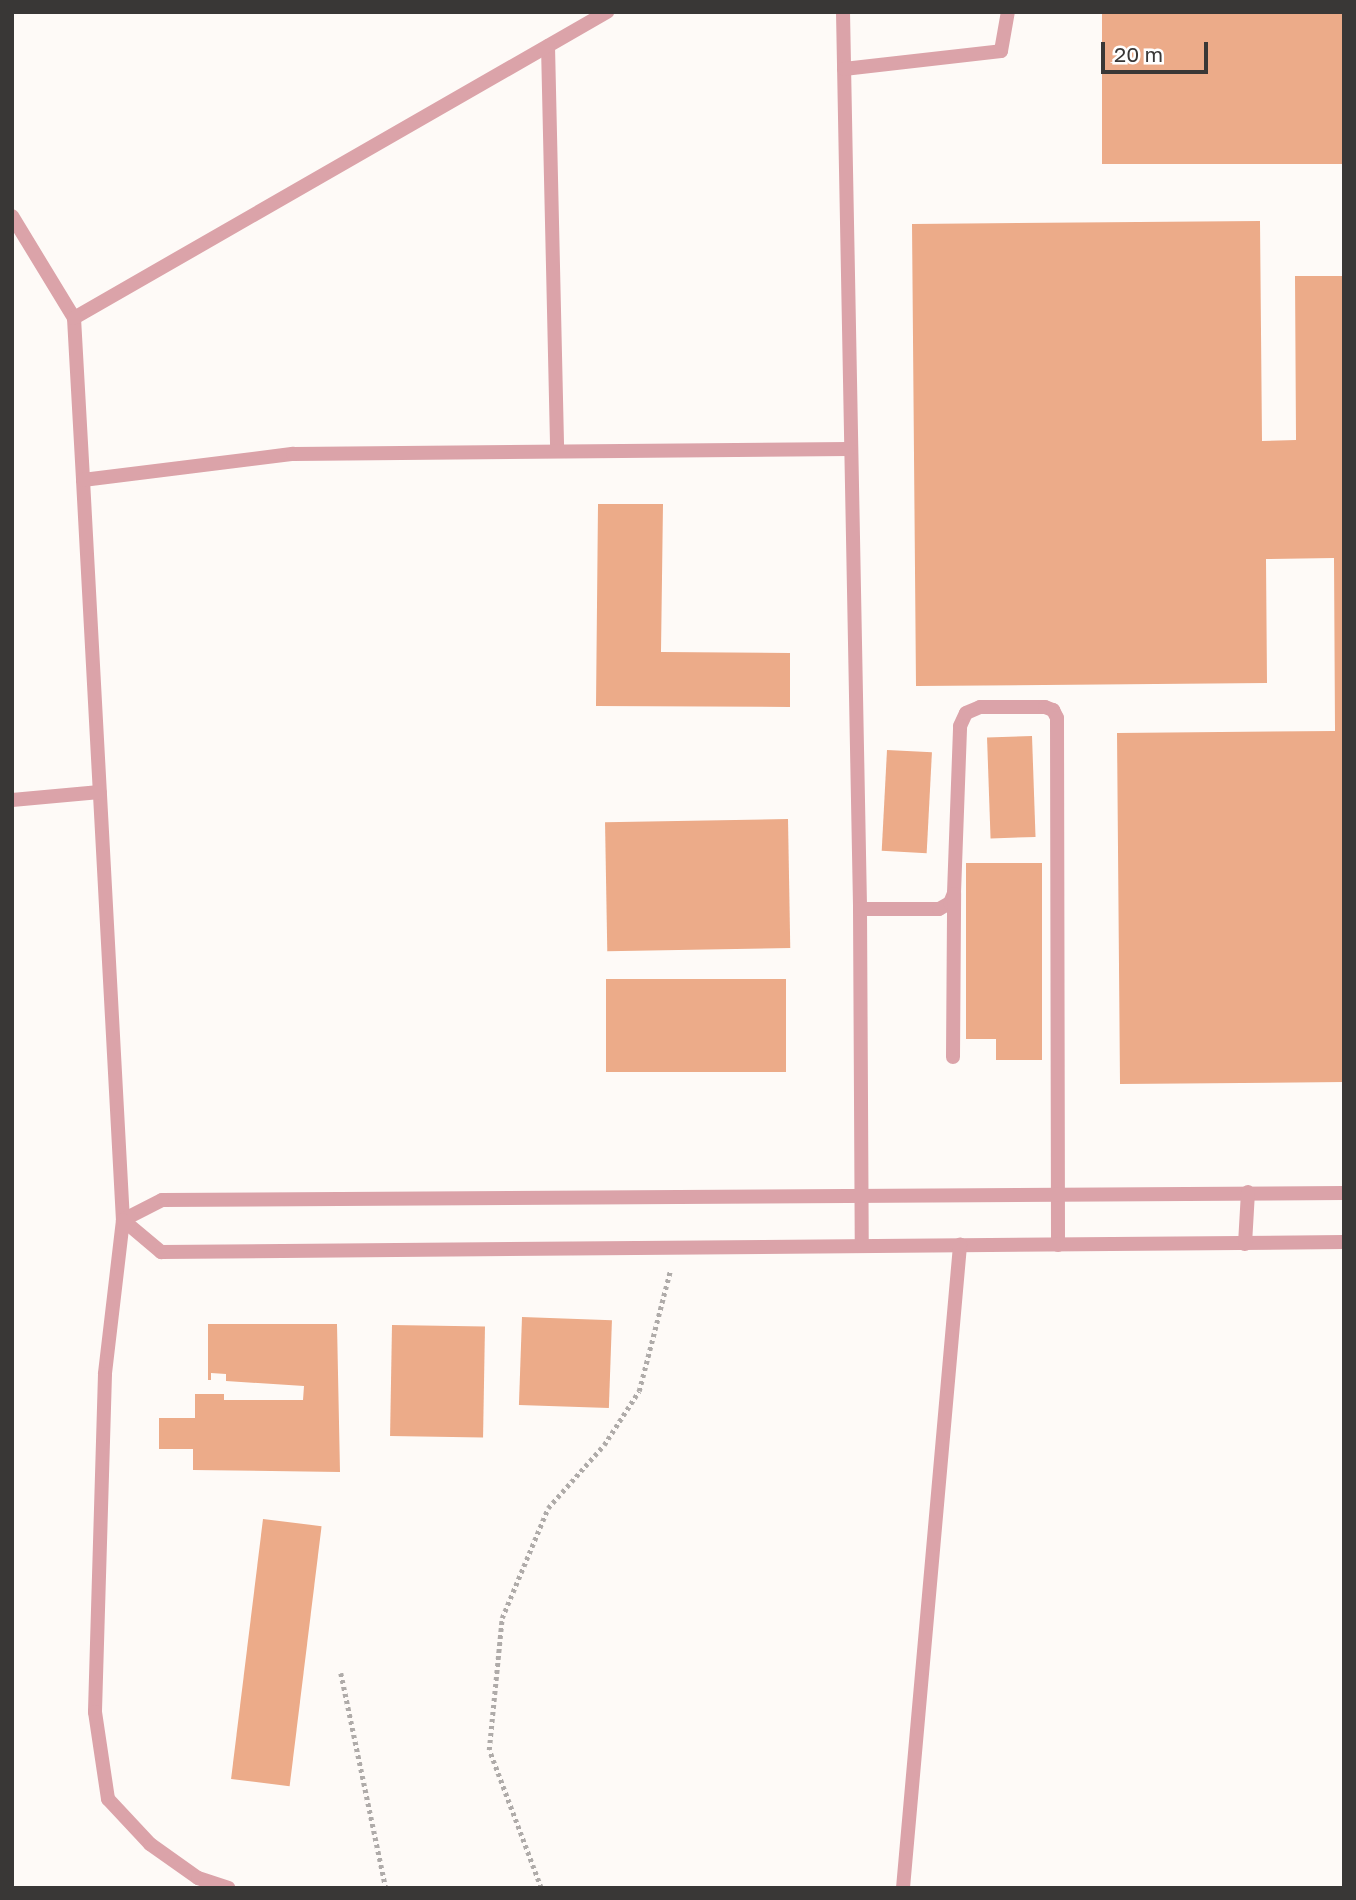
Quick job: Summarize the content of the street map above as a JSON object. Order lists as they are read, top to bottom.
{
  "scale_bar": "20 m"
}
